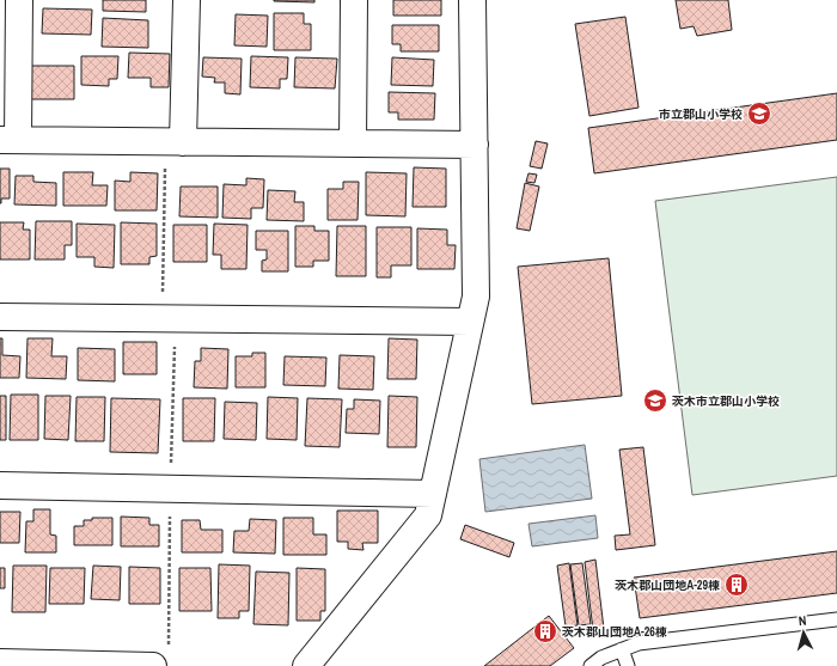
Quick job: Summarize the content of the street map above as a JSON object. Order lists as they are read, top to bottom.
{
  "places": {
    "school or university": ["市立郡山小学校", "茨木市立郡山小学校"],
    "building": ["茨木郡山団地A-29棟", "茨木郡山団地A-26棟"]
  },
  "north": "top"
}
